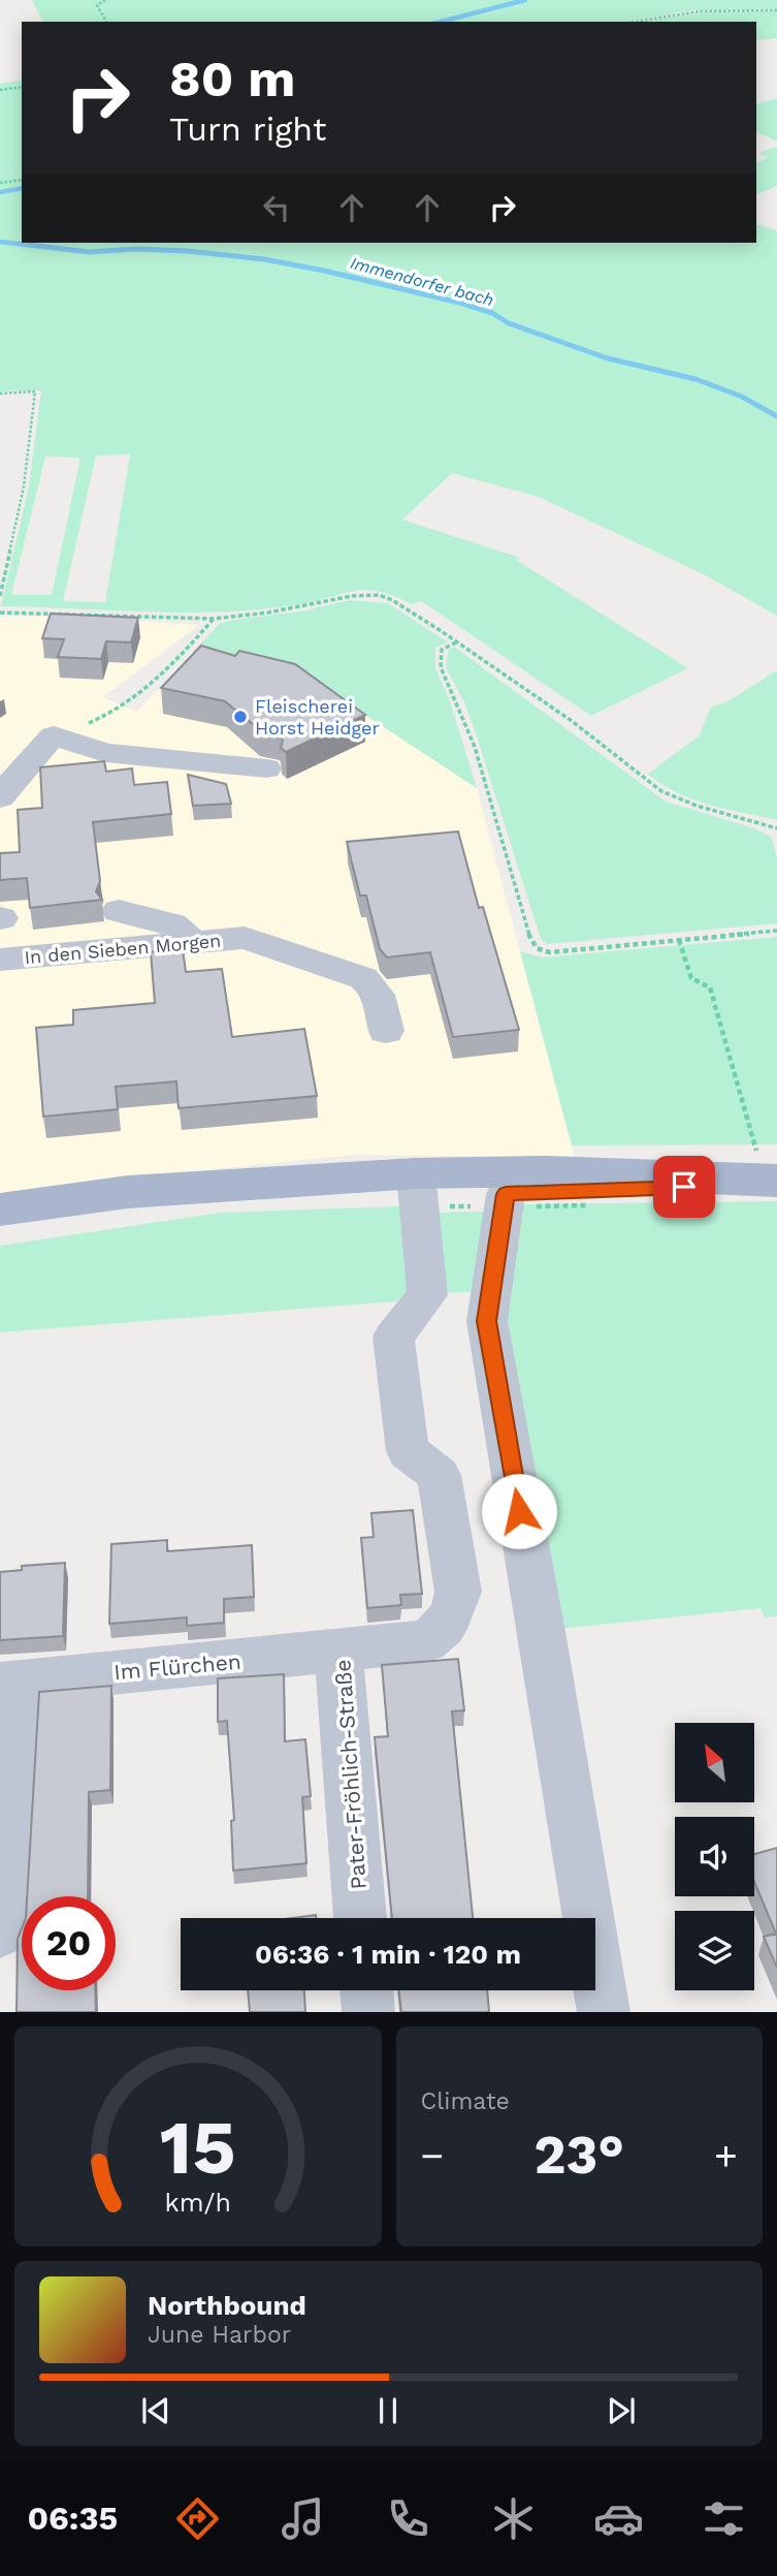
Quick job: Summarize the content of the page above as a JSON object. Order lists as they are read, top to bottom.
{
  "streets": {
    "street": ["In den Sieben Morgen", "Im Flürchen", "Pater-Fröhlich-Straße"]
  },
  "crossings": [
    ["Im Flürchen", "Pater-Fröhlich-Straße"]
  ],
  "water": ["Immendorfer bach"],
  "places": ["Fleischerei Horst Heidger"],
  "north": "top left",
  "page": {
    "turn": ["80 m", "Turn right"],
    "limit": "20",
    "trip": "06:36 · 1 min · 120 m",
    "tile": "Climate",
    "heat": ["−", "23°", "+"],
    "song": ["Northbound", "June Harbor"],
    "tabs": "06:35",
    "gauge": ["15", "km/h"]
  }
}
